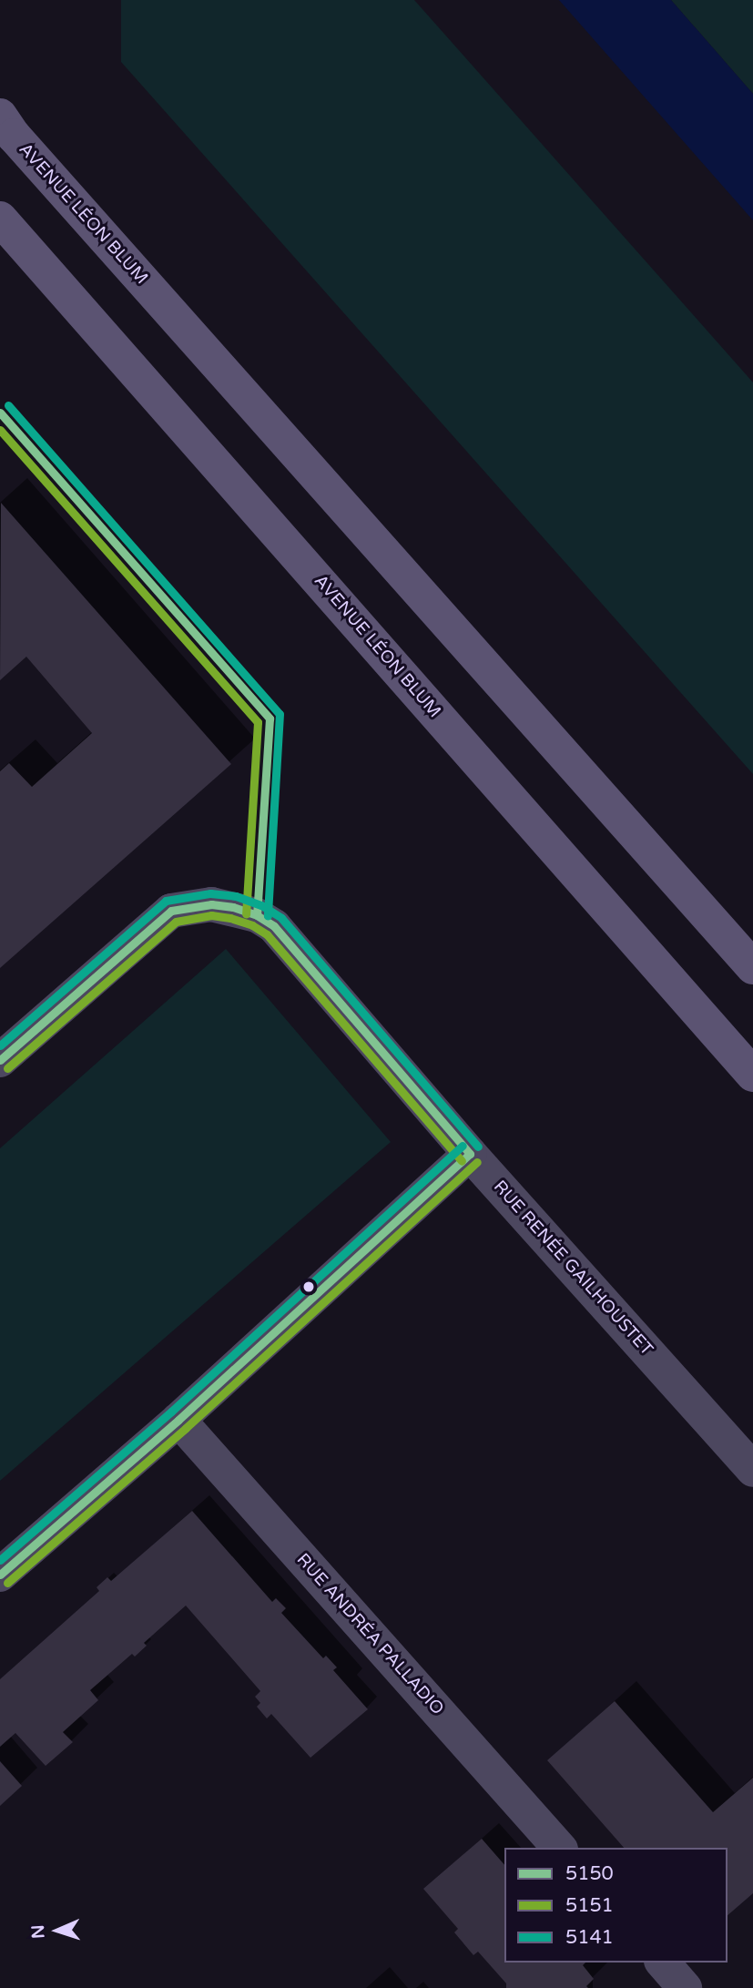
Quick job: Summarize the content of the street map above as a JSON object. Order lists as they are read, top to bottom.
{
  "streets": {
    "main road": ["AVENUE LÉON BLUM"],
    "street": ["RUE RENÉE GAILHOUSTET", "RUE ANDRÉA PALLADIO"]
  },
  "lines": ["transit line 5141", "transit line 5150", "transit line 5151"],
  "legend": ["5150", "5151", "5141"],
  "north": "left"
}
